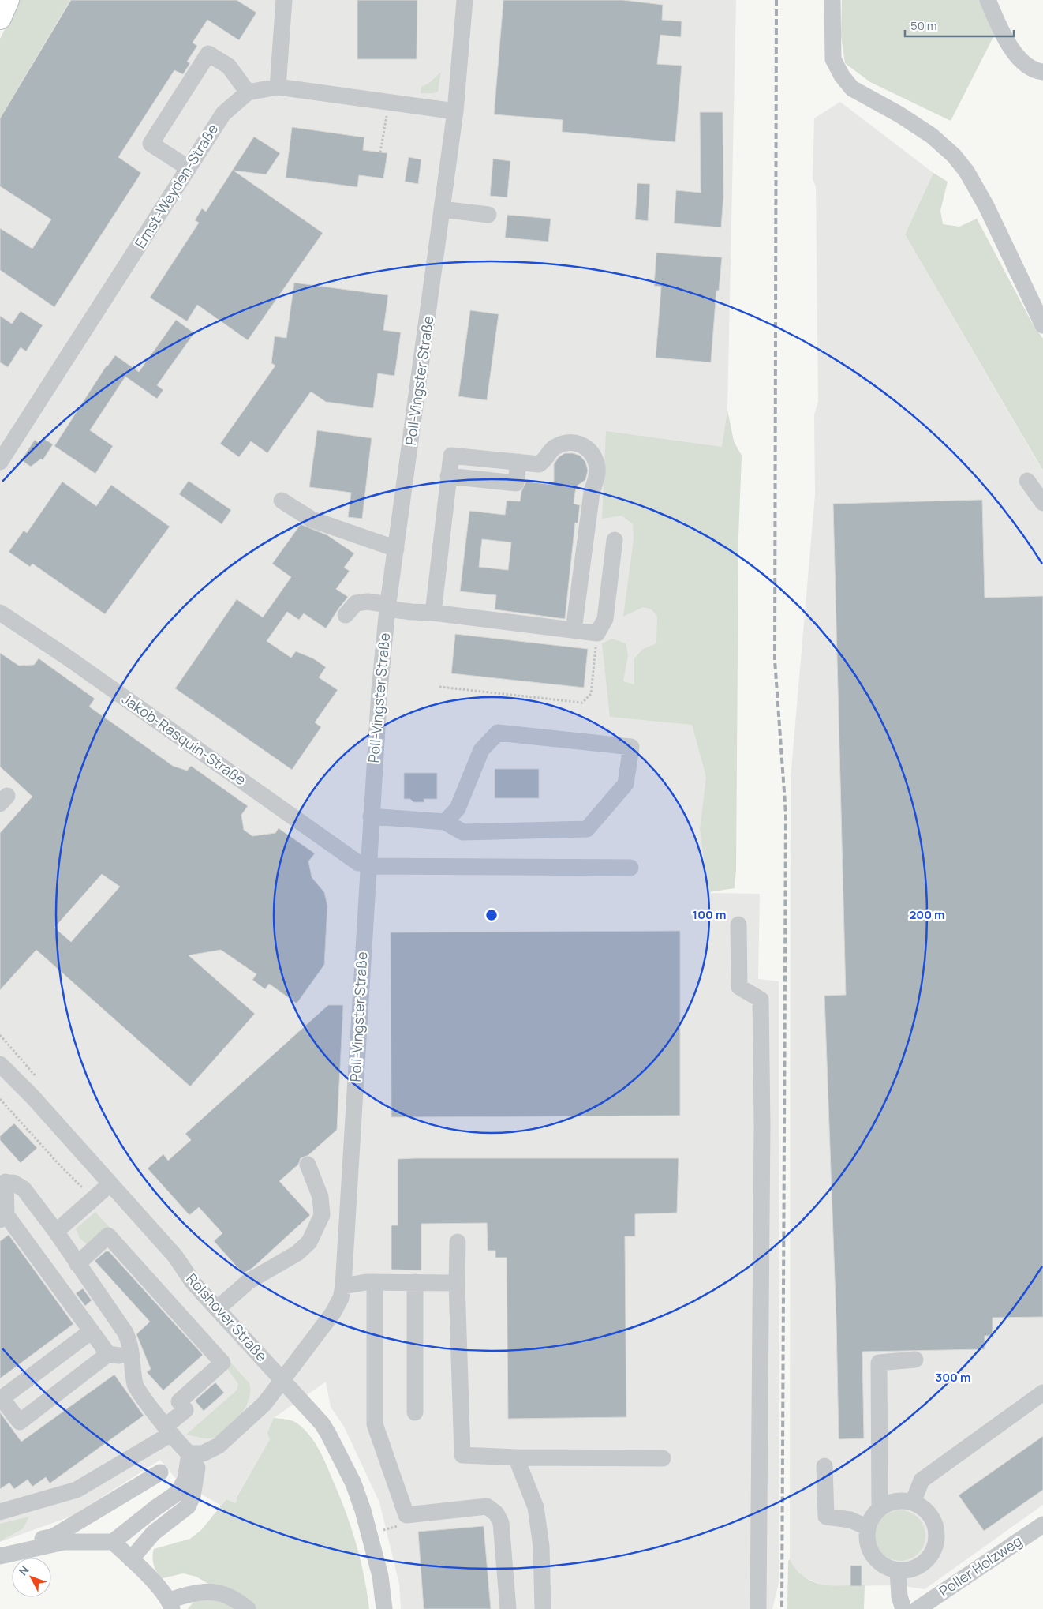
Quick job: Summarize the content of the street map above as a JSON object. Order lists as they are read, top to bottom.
{
  "streets": {
    "street": [
      "Ernst-Weyden-Straße",
      "Poll-Vingster Straße",
      "Jakob-Rasquin-Straße",
      "Rolshover Straße",
      "Poller Holzweg"
    ]
  },
  "crossings": [
    ["Poll-Vingster Straße", "Jakob-Rasquin-Straße"],
    ["Poll-Vingster Straße", "Rolshover Straße"]
  ],
  "scale_bar": "50 m",
  "north": "top left",
  "rings": ["100 m", "200 m", "300 m"]
}
